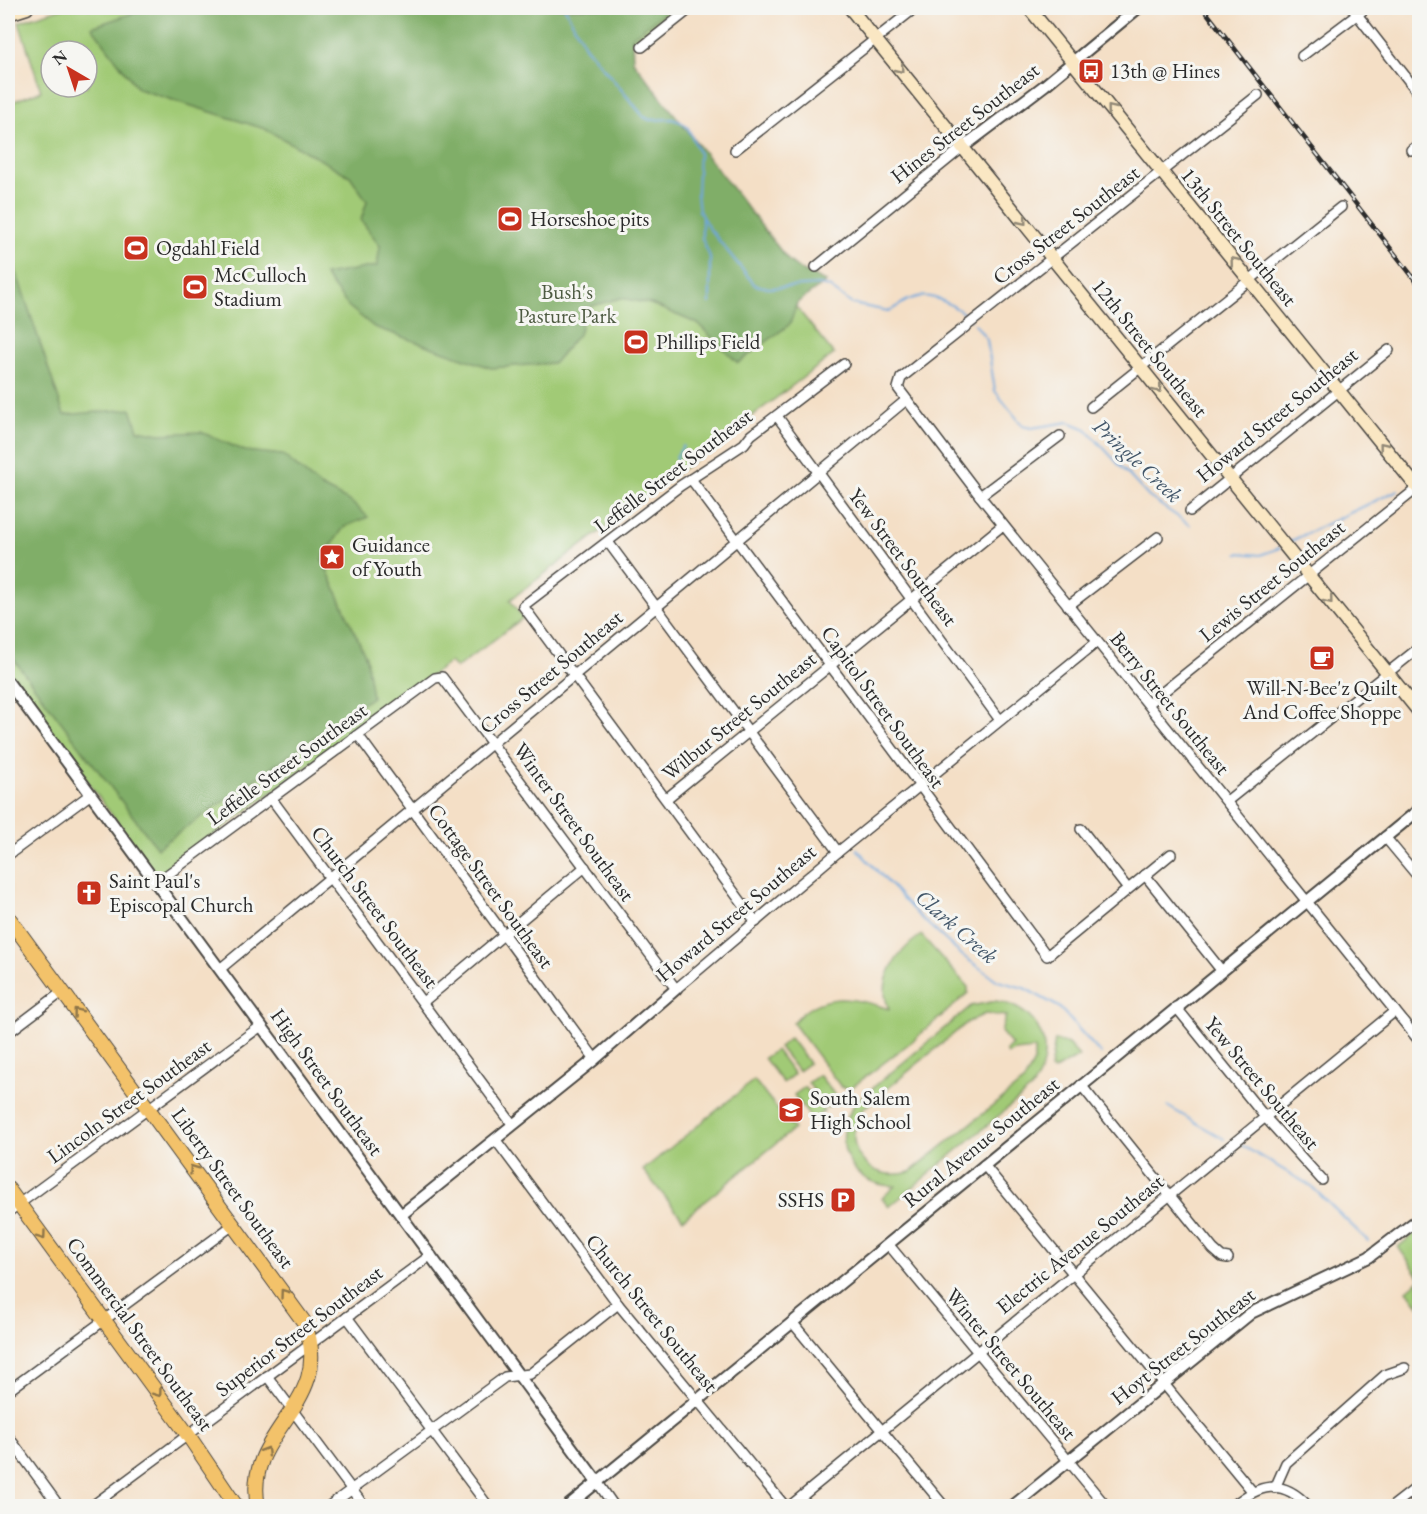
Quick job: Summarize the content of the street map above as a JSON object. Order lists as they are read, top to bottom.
{
  "streets": {
    "main road": [
      "13th Street Southeast",
      "12th Street Southeast",
      "Liberty Street Southeast",
      "Commercial Street Southeast"
    ],
    "street": [
      "Hines Street Southeast",
      "Cross Street Southeast",
      "Howard Street Southeast",
      "Leffelle Street Southeast",
      "Yew Street Southeast",
      "Lewis Street Southeast",
      "Berry Street Southeast",
      "Capitol Street Southeast",
      "Wilbur Street Southeast",
      "Winter Street Southeast",
      "Cottage Street Southeast",
      "Church Street Southeast",
      "High Street Southeast",
      "Lincoln Street Southeast",
      "Rural Avenue Southeast",
      "Electric Avenue Southeast",
      "Superior Street Southeast",
      "Hoyt Street Southeast"
    ]
  },
  "crossings": [
    ["Hines Street Southeast", "13th Street Southeast"],
    ["Hines Street Southeast", "12th Street Southeast"],
    ["Cross Street Southeast", "13th Street Southeast"],
    ["Cross Street Southeast", "12th Street Southeast"],
    ["Cross Street Southeast", "Leffelle Street Southeast"],
    ["Cross Street Southeast", "Yew Street Southeast"],
    ["Cross Street Southeast", "Berry Street Southeast"],
    ["Cross Street Southeast", "Capitol Street Southeast"],
    ["Cross Street Southeast", "Winter Street Southeast"],
    ["Cross Street Southeast", "Cottage Street Southeast"],
    ["Cross Street Southeast", "Church Street Southeast"],
    ["Cross Street Southeast", "High Street Southeast"],
    ["13th Street Southeast", "Howard Street Southeast"],
    ["13th Street Southeast", "Lewis Street Southeast"],
    ["12th Street Southeast", "Howard Street Southeast"],
    ["12th Street Southeast", "Lewis Street Southeast"],
    ["Howard Street Southeast", "Yew Street Southeast"],
    ["Howard Street Southeast", "Berry Street Southeast"],
    ["Howard Street Southeast", "Capitol Street Southeast"],
    ["Howard Street Southeast", "Winter Street Southeast"],
    ["Howard Street Southeast", "Cottage Street Southeast"],
    ["Howard Street Southeast", "Church Street Southeast"],
    ["Howard Street Southeast", "High Street Southeast"],
    ["Leffelle Street Southeast", "Yew Street Southeast"],
    ["Leffelle Street Southeast", "Capitol Street Southeast"],
    ["Leffelle Street Southeast", "Winter Street Southeast"],
    ["Leffelle Street Southeast", "Cottage Street Southeast"],
    ["Leffelle Street Southeast", "Church Street Southeast"],
    ["Leffelle Street Southeast", "High Street Southeast"],
    ["Yew Street Southeast", "Wilbur Street Southeast"],
    ["Yew Street Southeast", "Rural Avenue Southeast"],
    ["Yew Street Southeast", "Electric Avenue Southeast"],
    ["Lewis Street Southeast", "Berry Street Southeast"],
    ["Berry Street Southeast", "Wilbur Street Southeast"],
    ["Berry Street Southeast", "Rural Avenue Southeast"],
    ["Berry Street Southeast", "Electric Avenue Southeast"],
    ["Capitol Street Southeast", "Wilbur Street Southeast"],
    ["Winter Street Southeast", "Rural Avenue Southeast"],
    ["Winter Street Southeast", "Electric Avenue Southeast"],
    ["Winter Street Southeast", "Hoyt Street Southeast"],
    ["Church Street Southeast", "Rural Avenue Southeast"],
    ["High Street Southeast", "Lincoln Street Southeast"],
    ["High Street Southeast", "Rural Avenue Southeast"],
    ["High Street Southeast", "Superior Street Southeast"],
    ["Lincoln Street Southeast", "Liberty Street Southeast"],
    ["Lincoln Street Southeast", "Commercial Street Southeast"],
    ["Liberty Street Southeast", "Superior Street Southeast"],
    ["Superior Street Southeast", "Commercial Street Southeast"]
  ],
  "one_way": [
    "13th Street Southeast",
    "12th Street Southeast",
    "Liberty Street Southeast",
    "Commercial Street Southeast"
  ],
  "water": ["Pringle Creek", "Clark Creek"],
  "parks": ["Bush's Pasture Park"],
  "places": {
    "bus stop": ["13th @ Hines"],
    "sports": [
      "Horseshoe pits",
      "Ogdahl Field",
      "McCulloch Stadium",
      "Phillips Field"
    ],
    "place": ["Guidance of Youth"],
    "cafe": ["Will-N-Bee'z Quilt And Coffee Shoppe"],
    "church": ["Saint Paul's Episcopal Church"],
    "school or university": ["South Salem High School"],
    "parking": ["SSHS"]
  },
  "north": "top left"
}
